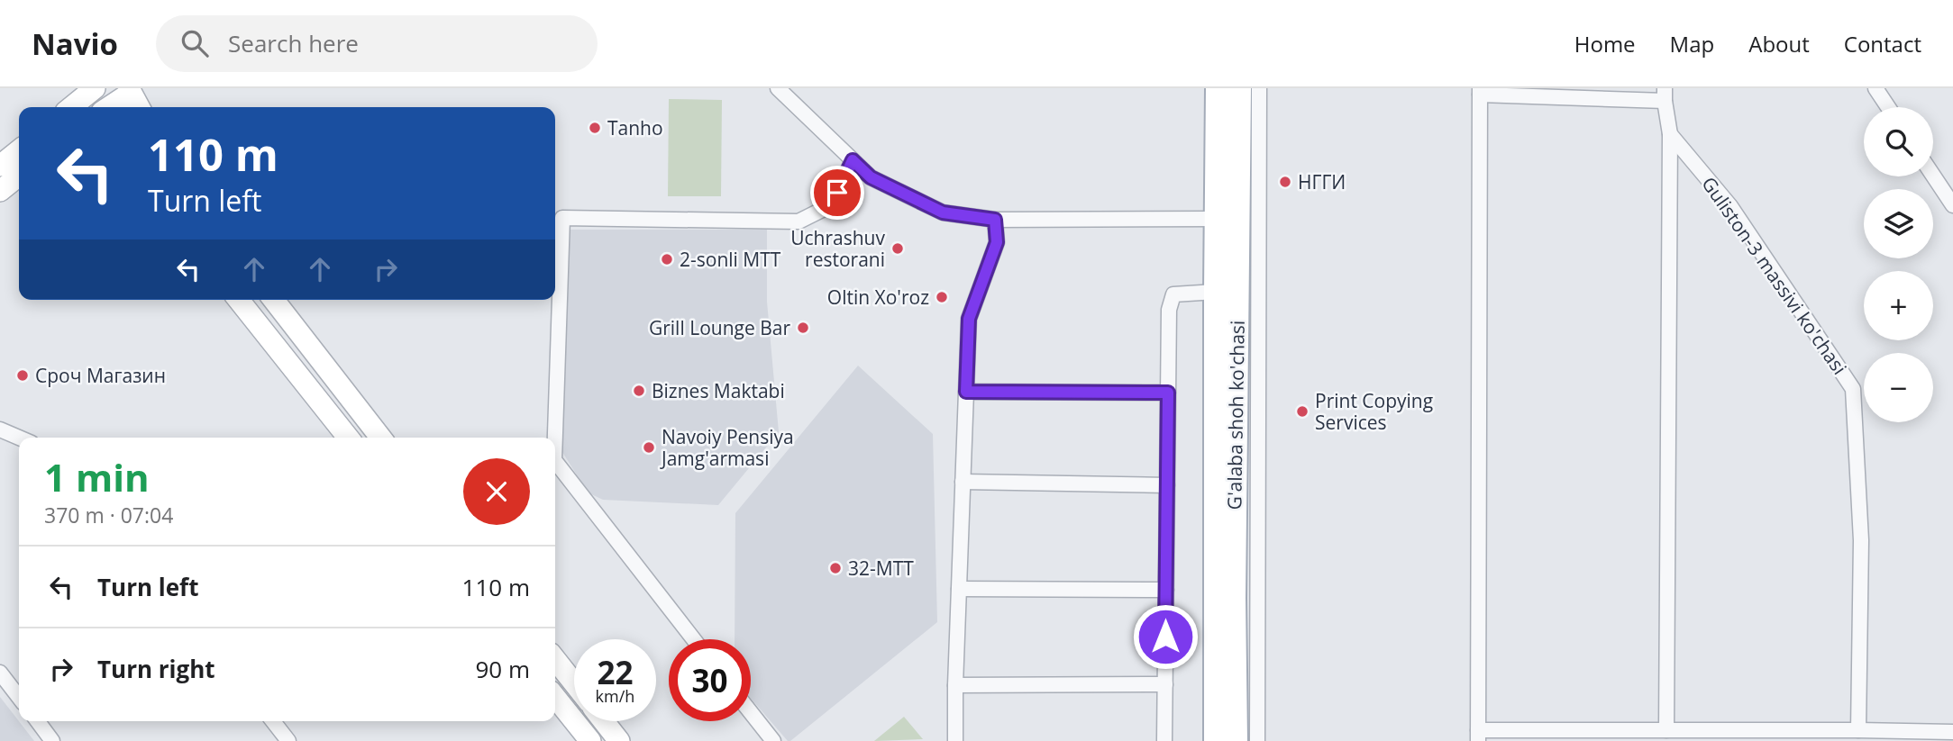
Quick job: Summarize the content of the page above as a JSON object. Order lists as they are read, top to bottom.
{
  "streets": {
    "main road": ["G'alaba shoh ko'chasi"],
    "street": ["Guliston-3 massivi ko'chasi"]
  },
  "places": [
    "Tanho",
    "НГГИ",
    "Uchrashuv restorani",
    "2-sonli MTT",
    "Oltin Xo'roz",
    "Grill Lounge Bar",
    "Сроч Магазин",
    "Biznes Maktabi",
    "Print Copying Services",
    "Navoiy Pensiya Jamg'armasi",
    "32-MTT"
  ],
  "page": {
    "header": "Navio",
    "search": "Search here",
    "nav": [
      "Home",
      "Map",
      "About",
      "Contact"
    ],
    "map_buttons": ["+", "−"],
    "turn": ["110 m", "Turn left"],
    "heading": ["1 min", "370 m · 07:04"],
    "list": [
      {
        "name": "Turn left",
        "value": "110 m"
      },
      {
        "name": "Turn right",
        "value": "90 m"
      }
    ],
    "speed": "22 km/h",
    "limit": "30"
  }
}
